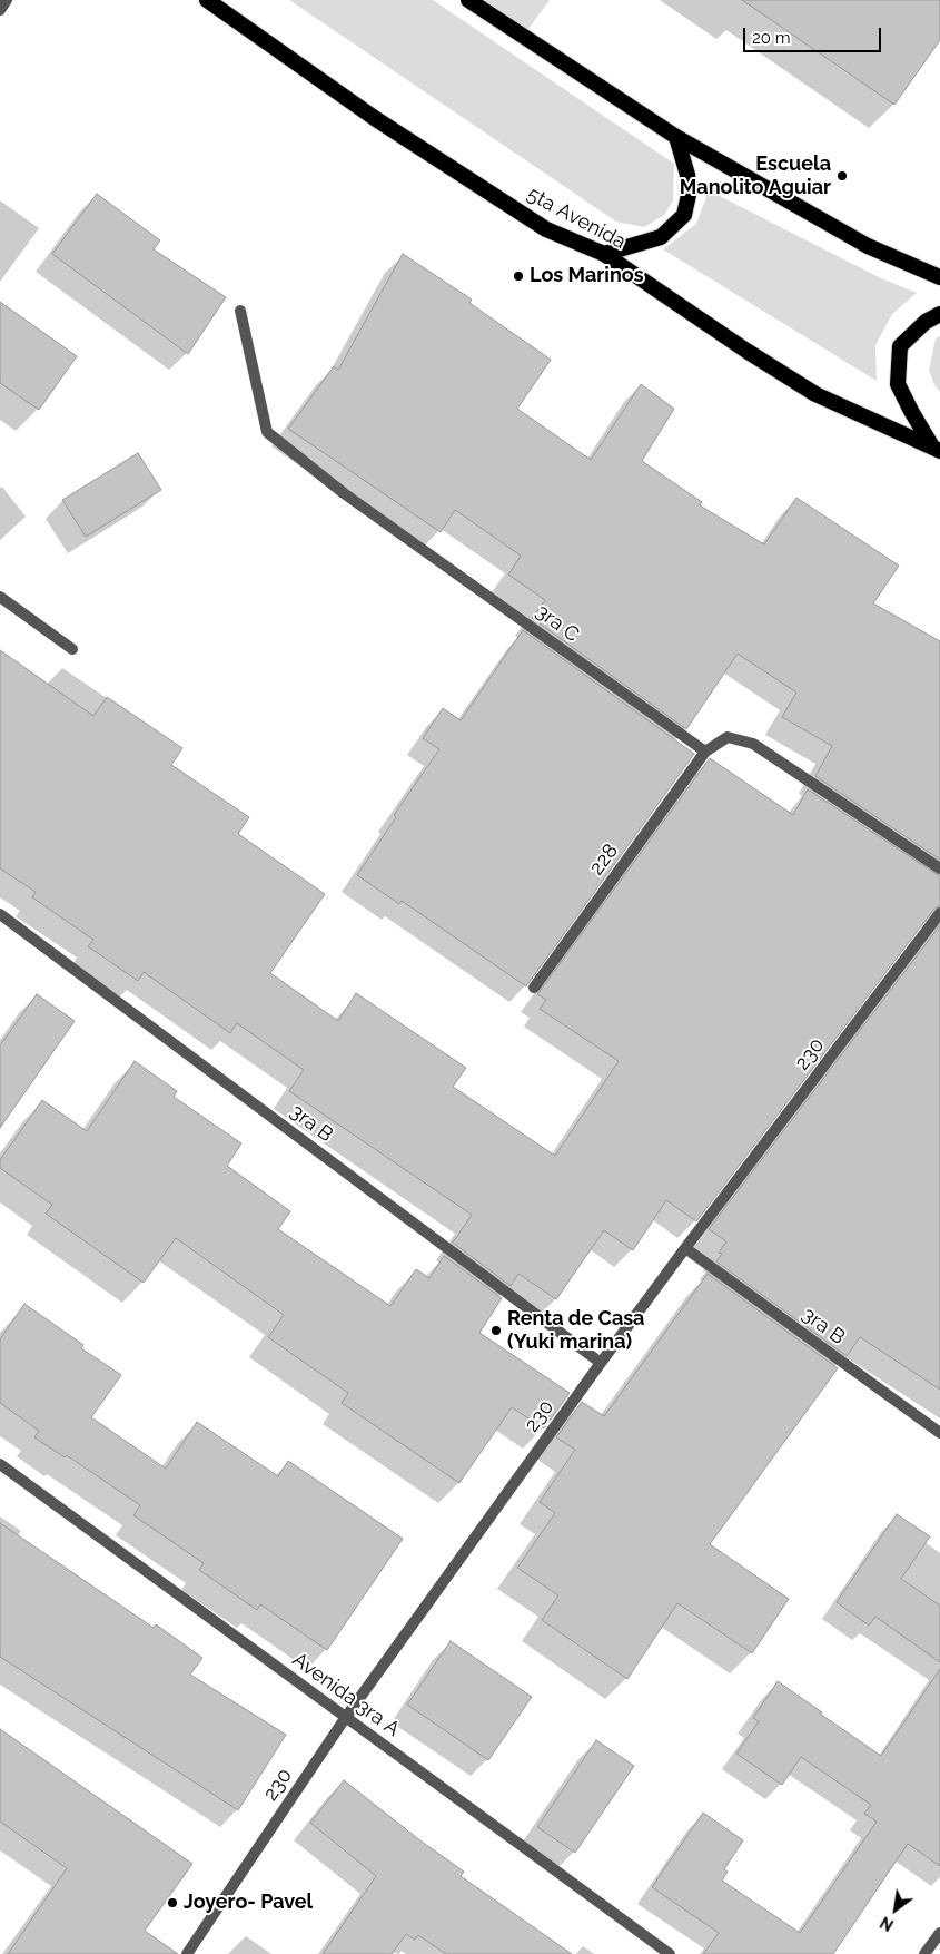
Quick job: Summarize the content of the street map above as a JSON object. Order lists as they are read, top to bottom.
{
  "streets": {
    "highway": ["5ta Avenida"],
    "street": [
      "3ra C",
      "228",
      "230",
      "3ra B",
      "Avenida 3ra A"
    ]
  },
  "crossings": [
    ["3ra C", "228"],
    ["230", "3ra B"],
    ["230", "Avenida 3ra A"]
  ],
  "places": [
    "Escuela Manolito Aguiar",
    "Los Marinos",
    "Renta de Casa (Yuki marina)",
    "Joyero- Pavel"
  ],
  "scale_bar": "20 m",
  "north": "bottom left"
}
